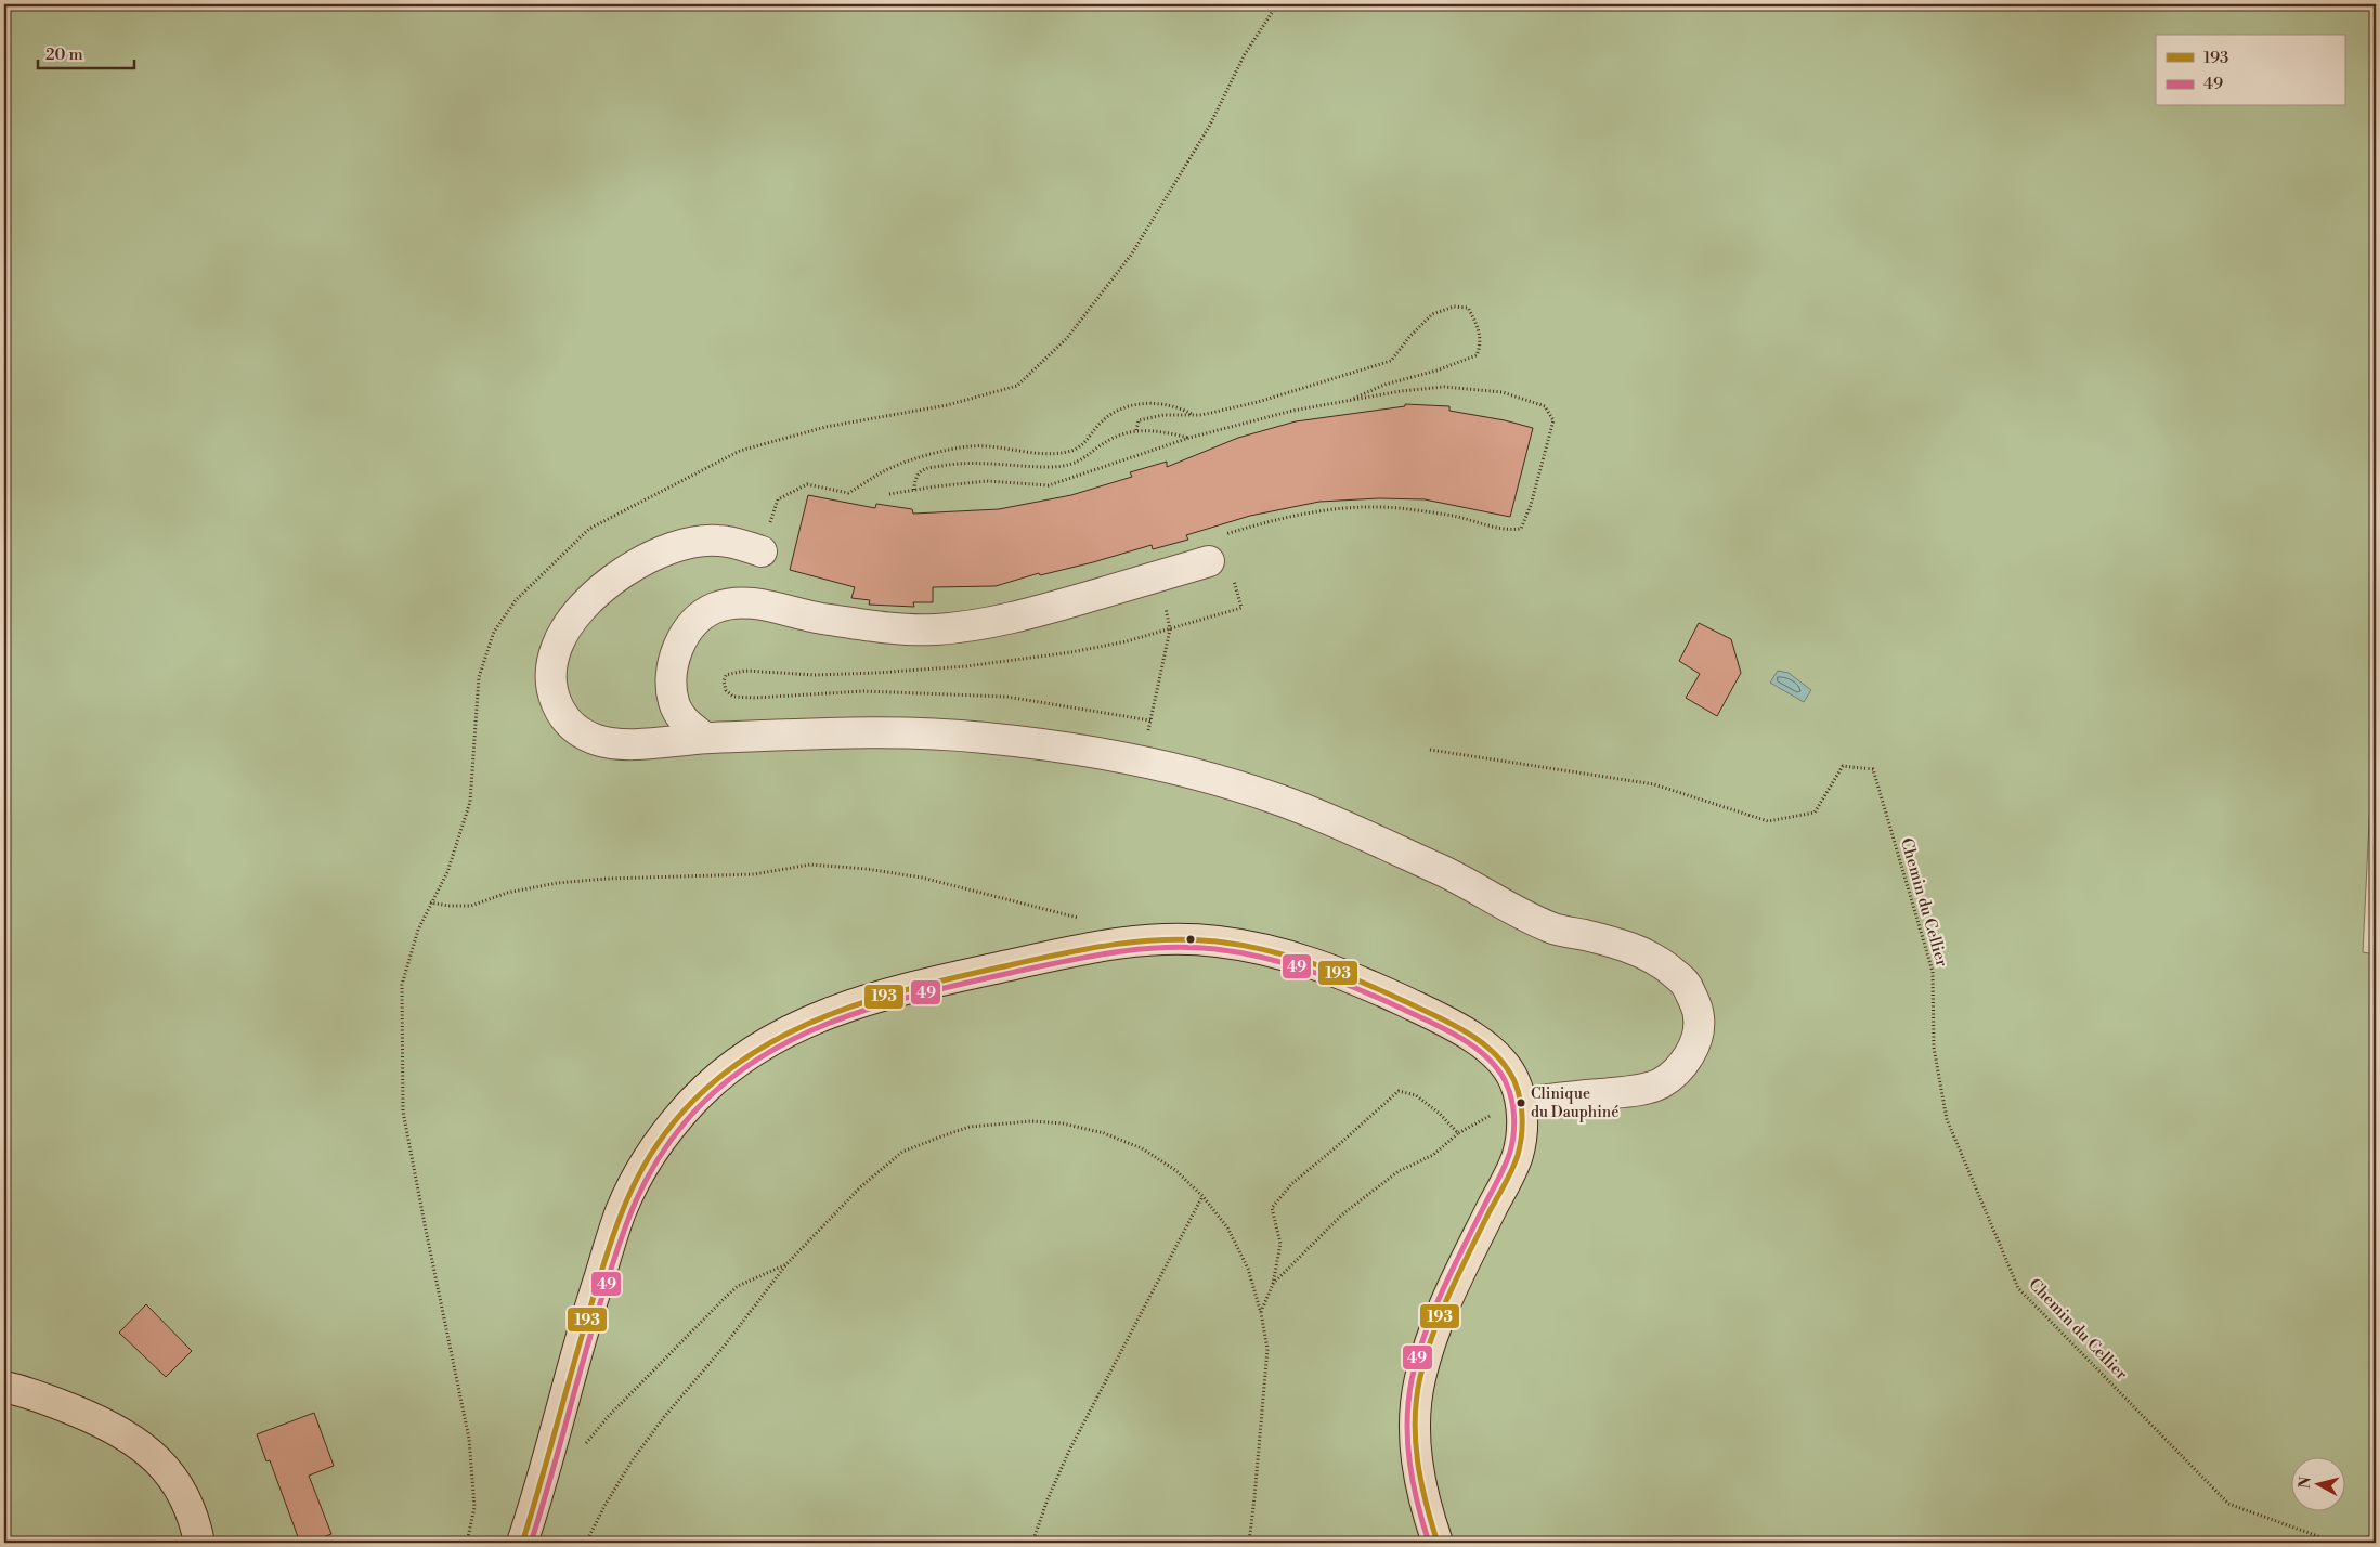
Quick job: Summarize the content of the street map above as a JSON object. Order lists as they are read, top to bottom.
{
  "streets": {
    "path": ["Chemin du Cellier"]
  },
  "places": ["Clinique du Dauphiné"],
  "lines": ["transit line 193", "transit line 49"],
  "legend": ["193", "49"],
  "scale_bar": "20 m",
  "north": "left"
}
